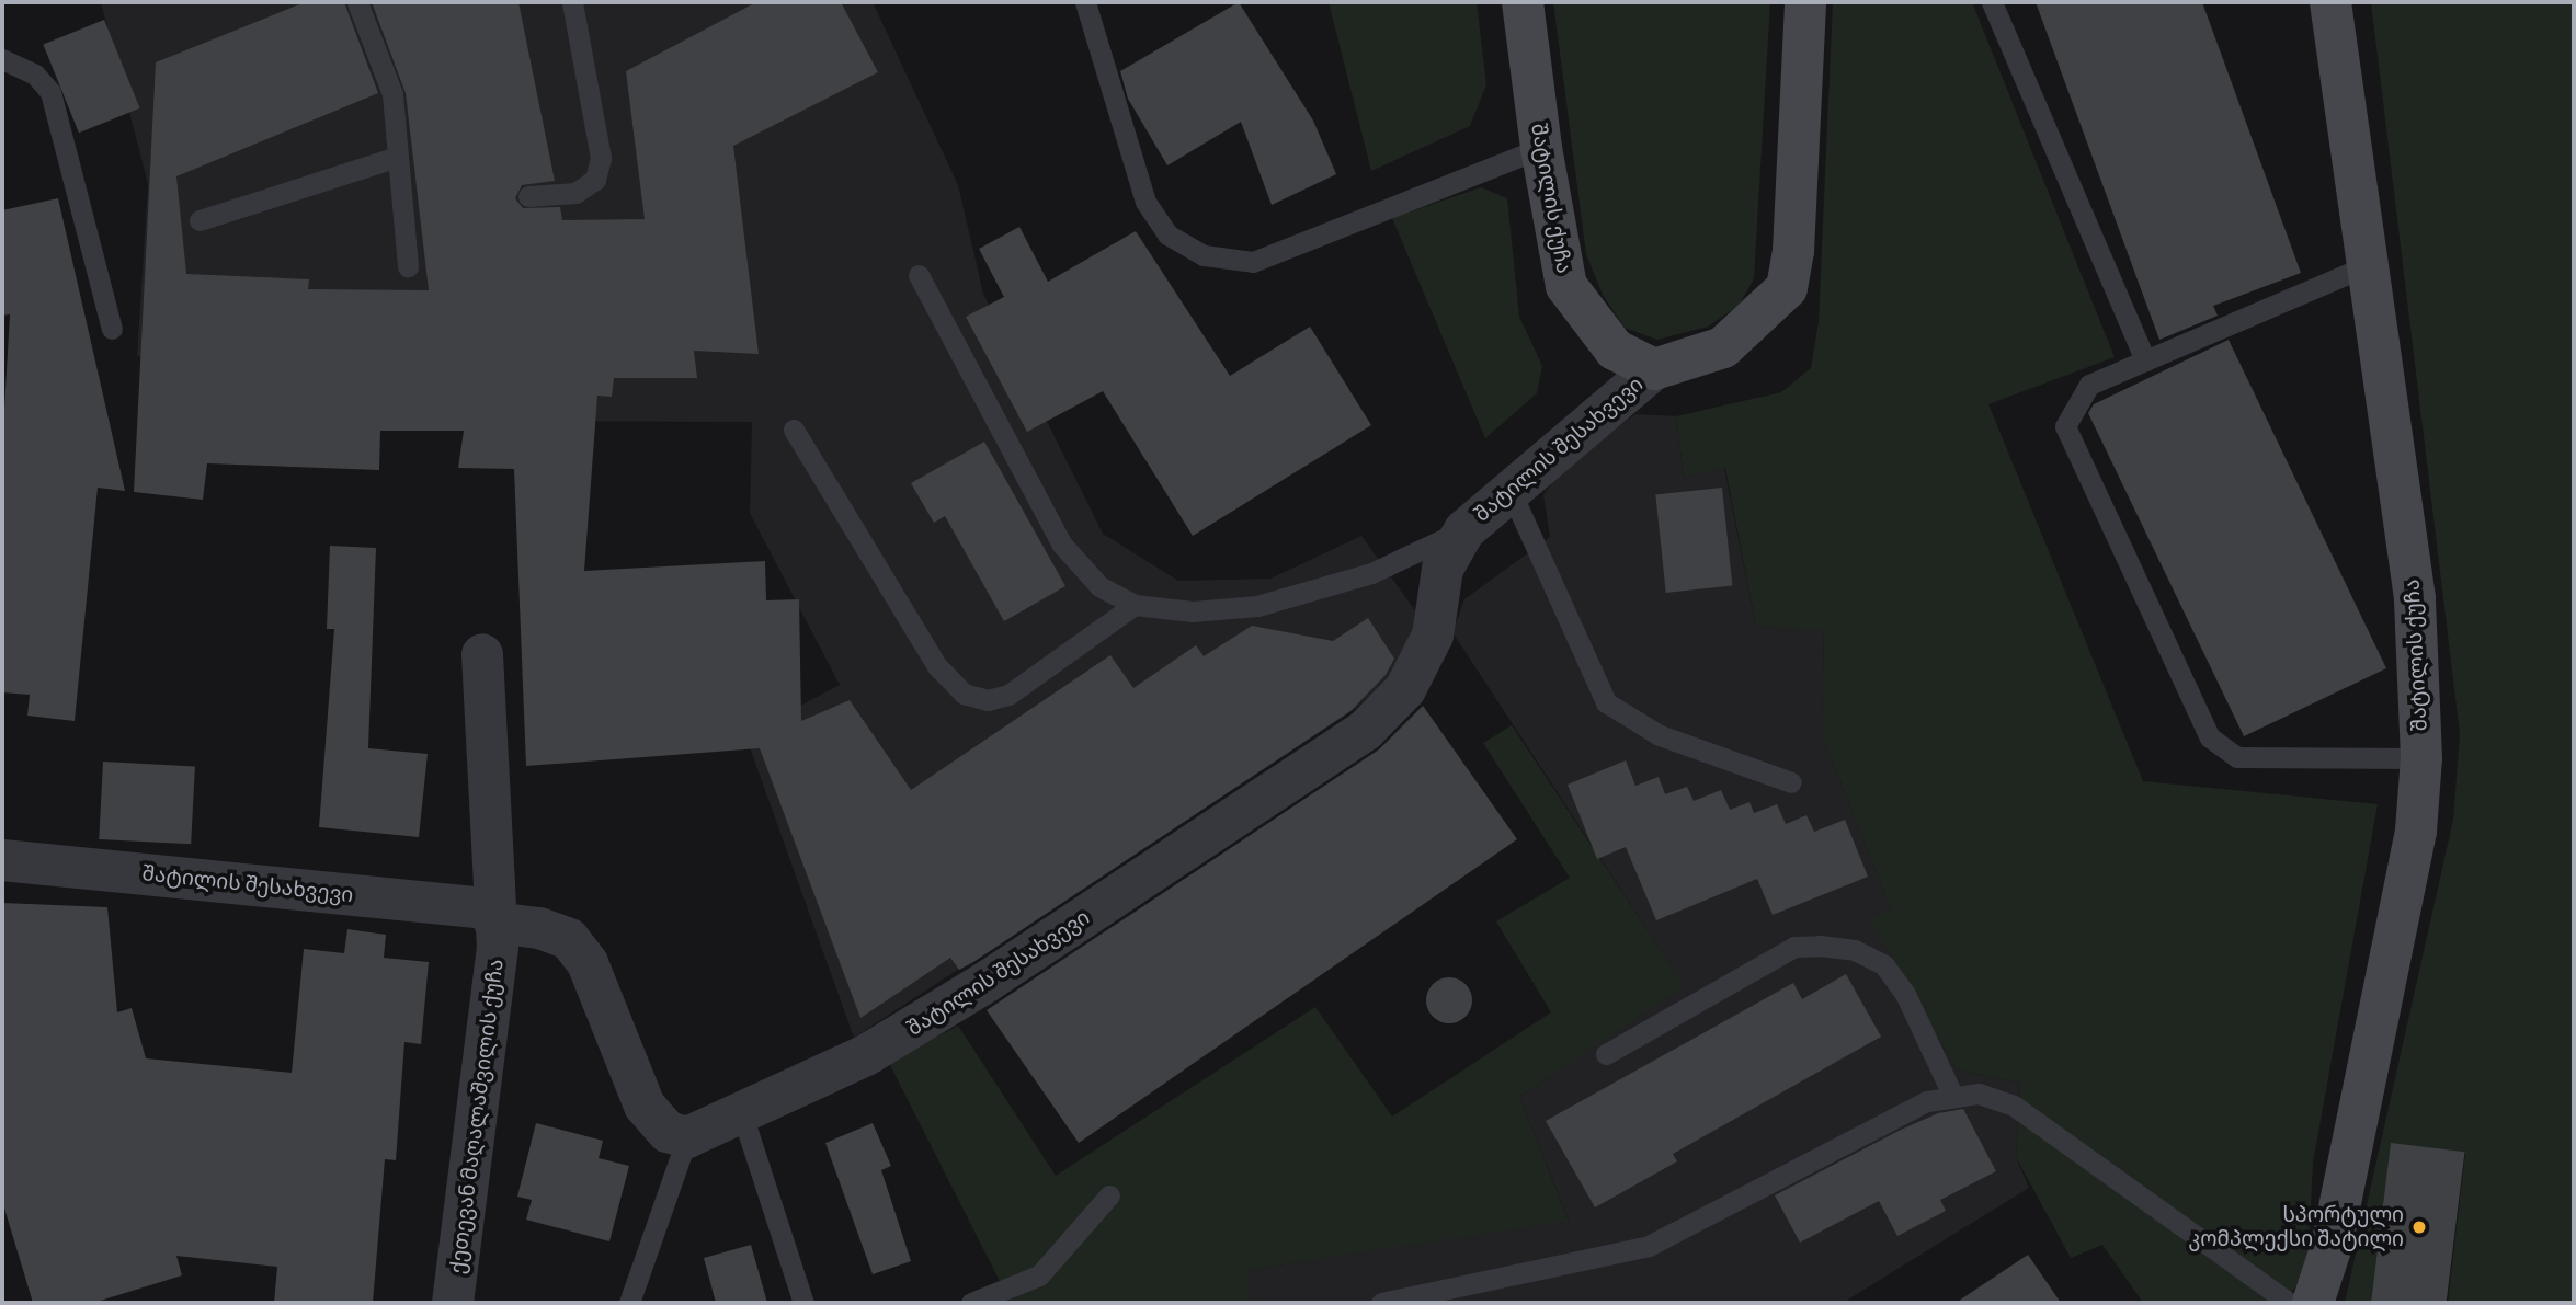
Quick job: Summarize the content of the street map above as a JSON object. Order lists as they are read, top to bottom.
{
  "streets": {
    "street": ["შატილის ქუჩა", "შატილის შესახვევი", "ქეთევან მაღალაშვილის ქუჩა"]
  },
  "crossings": [
    ["შატილის ქუჩა", "შატილის შესახვევი"],
    ["შატილის შესახვევი", "ქეთევან მაღალაშვილის ქუჩა"]
  ],
  "places": ["სპორტული კომპლექსი შატილი"]
}
